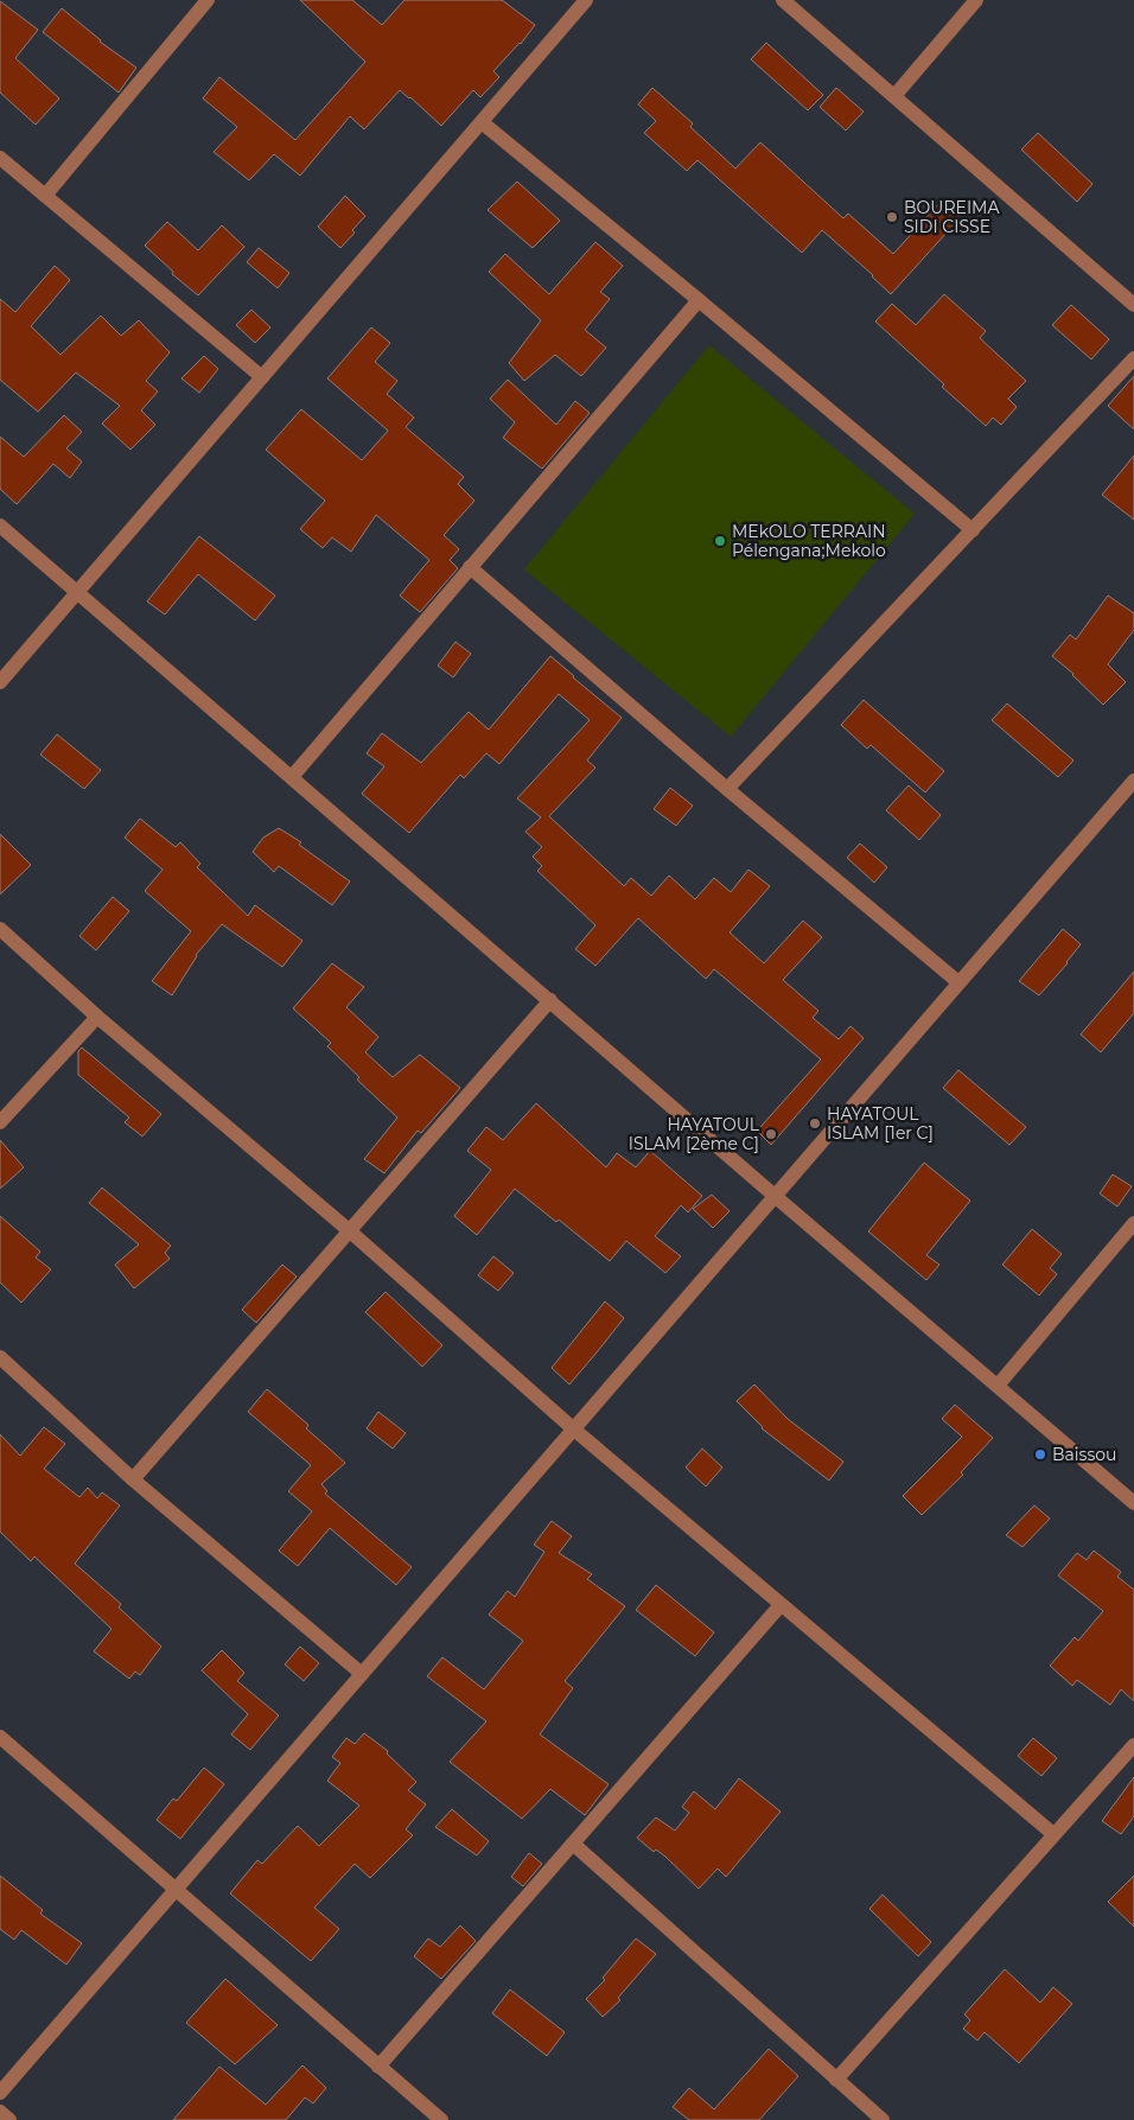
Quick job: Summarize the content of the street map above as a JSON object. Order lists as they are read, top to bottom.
{
  "places": [
    "BOUREIMA SIDI CISSE",
    "MEkOLO TERRAIN Pélengana;Mekolo",
    "HAYATOUL ISLAM [1er C]",
    "HAYATOUL ISLAM [2ème C]",
    "Baissou"
  ]
}
